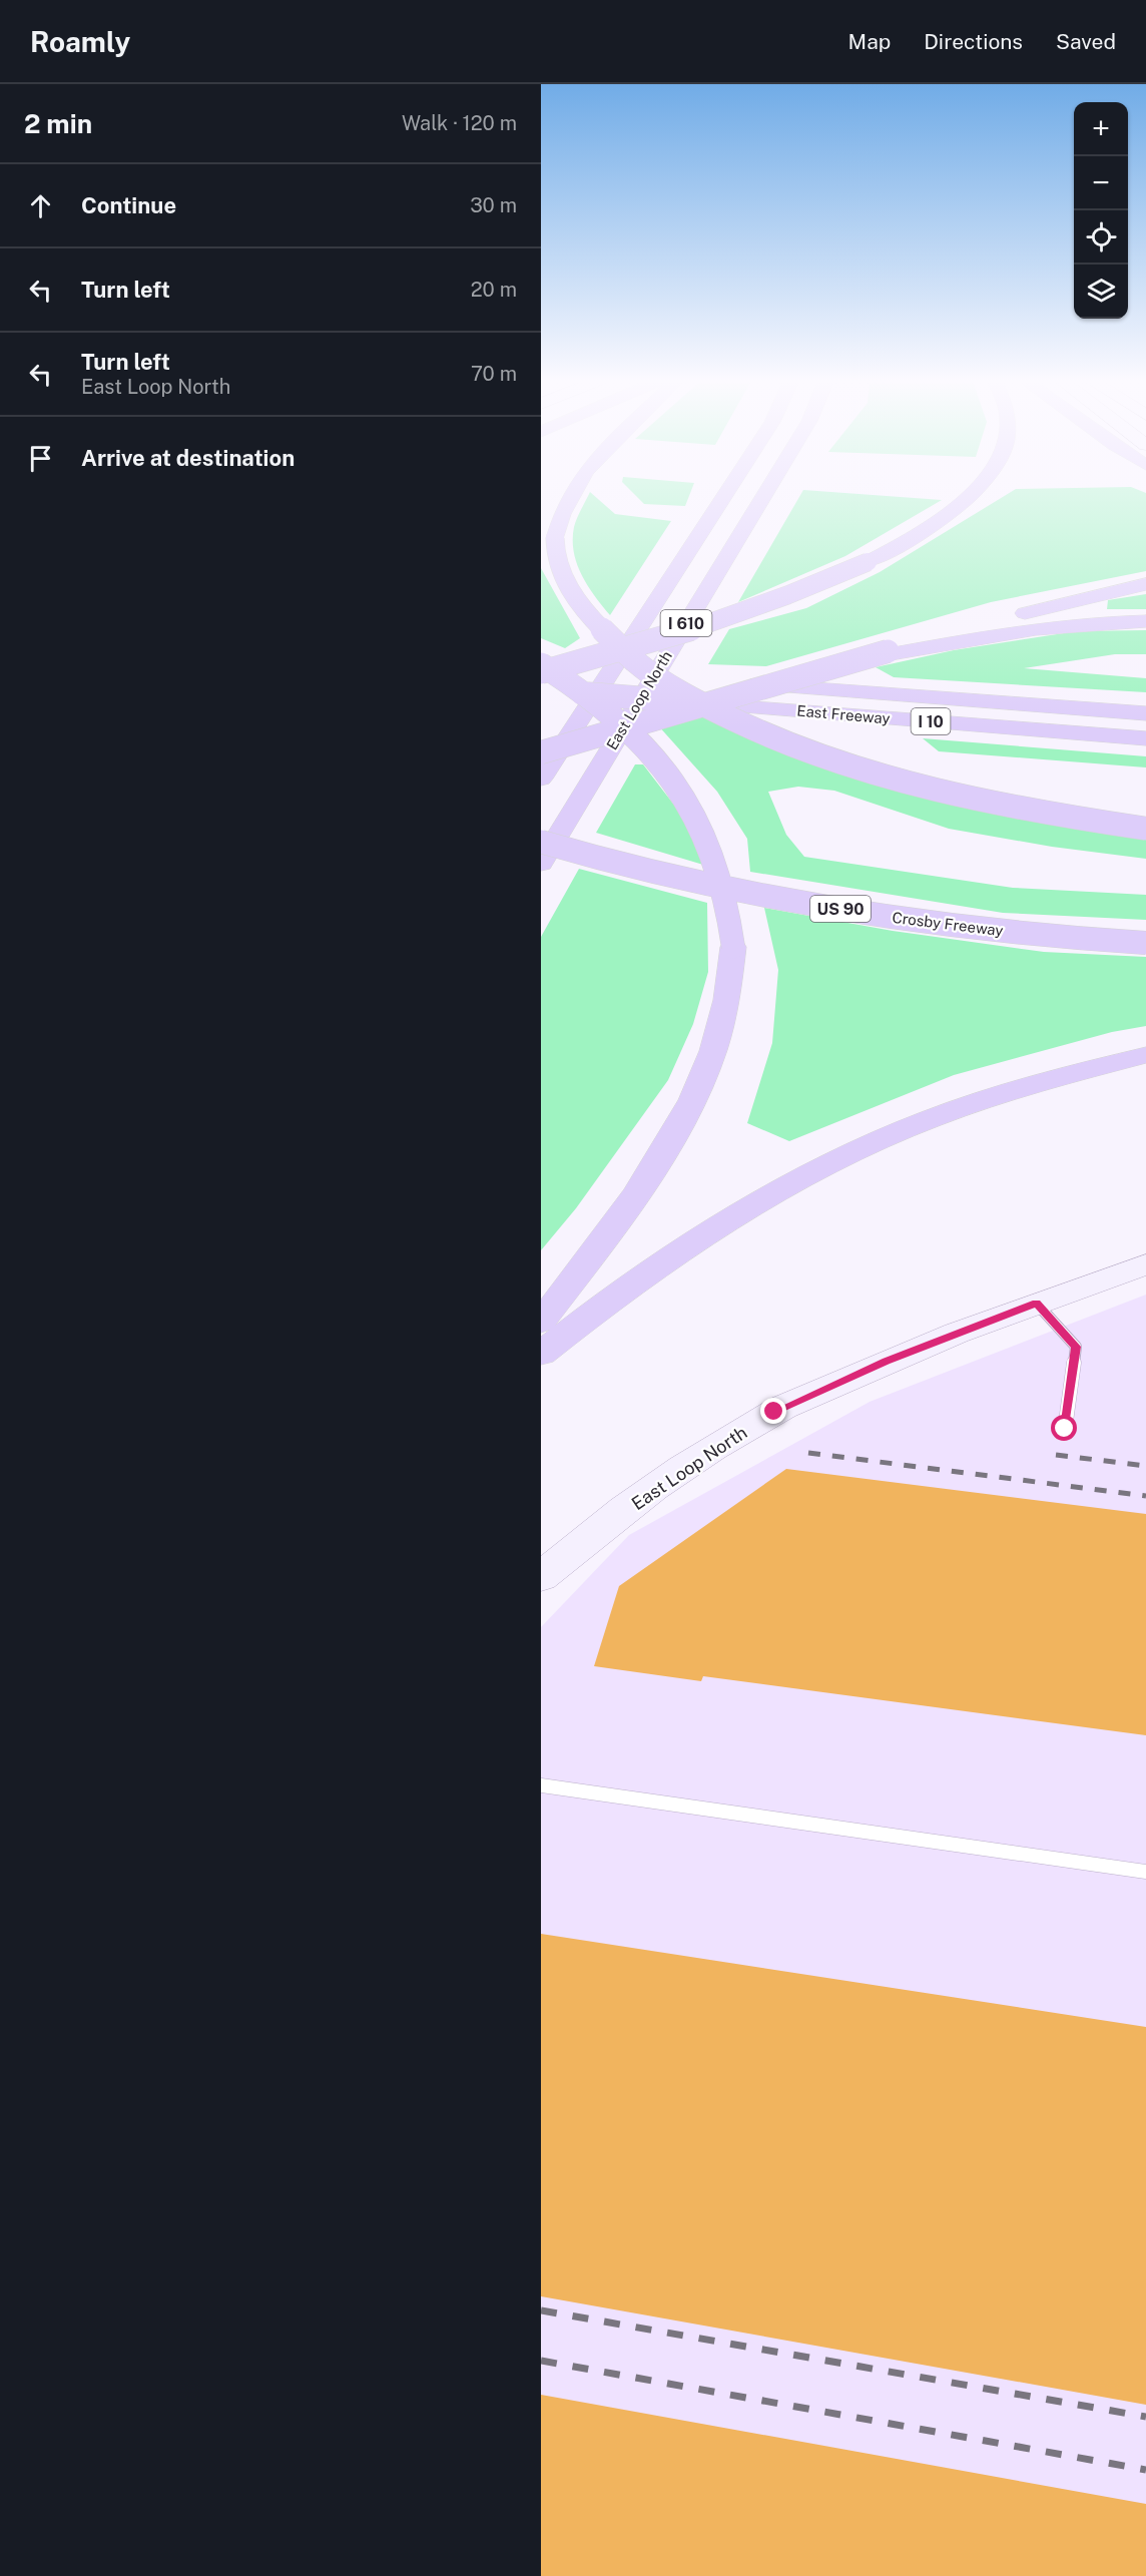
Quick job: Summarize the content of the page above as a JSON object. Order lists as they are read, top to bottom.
{
  "streets": {
    "highway": [
      "I 610",
      "East Loop North",
      "East Freeway",
      "I 10",
      "US 90",
      "Crosby Freeway"
    ]
  },
  "page": {
    "header": "Roamly",
    "nav": ["Map", "Directions", "Saved"],
    "heading": ["2 min", "Walk · 120 m"],
    "map_buttons": ["+", "−"],
    "list": [
      ["Continue", "30 m"],
      ["Turn left", "20 m"],
      ["Turn left", "East Loop North", "70 m"],
      "Arrive at destination"
    ]
  }
}
